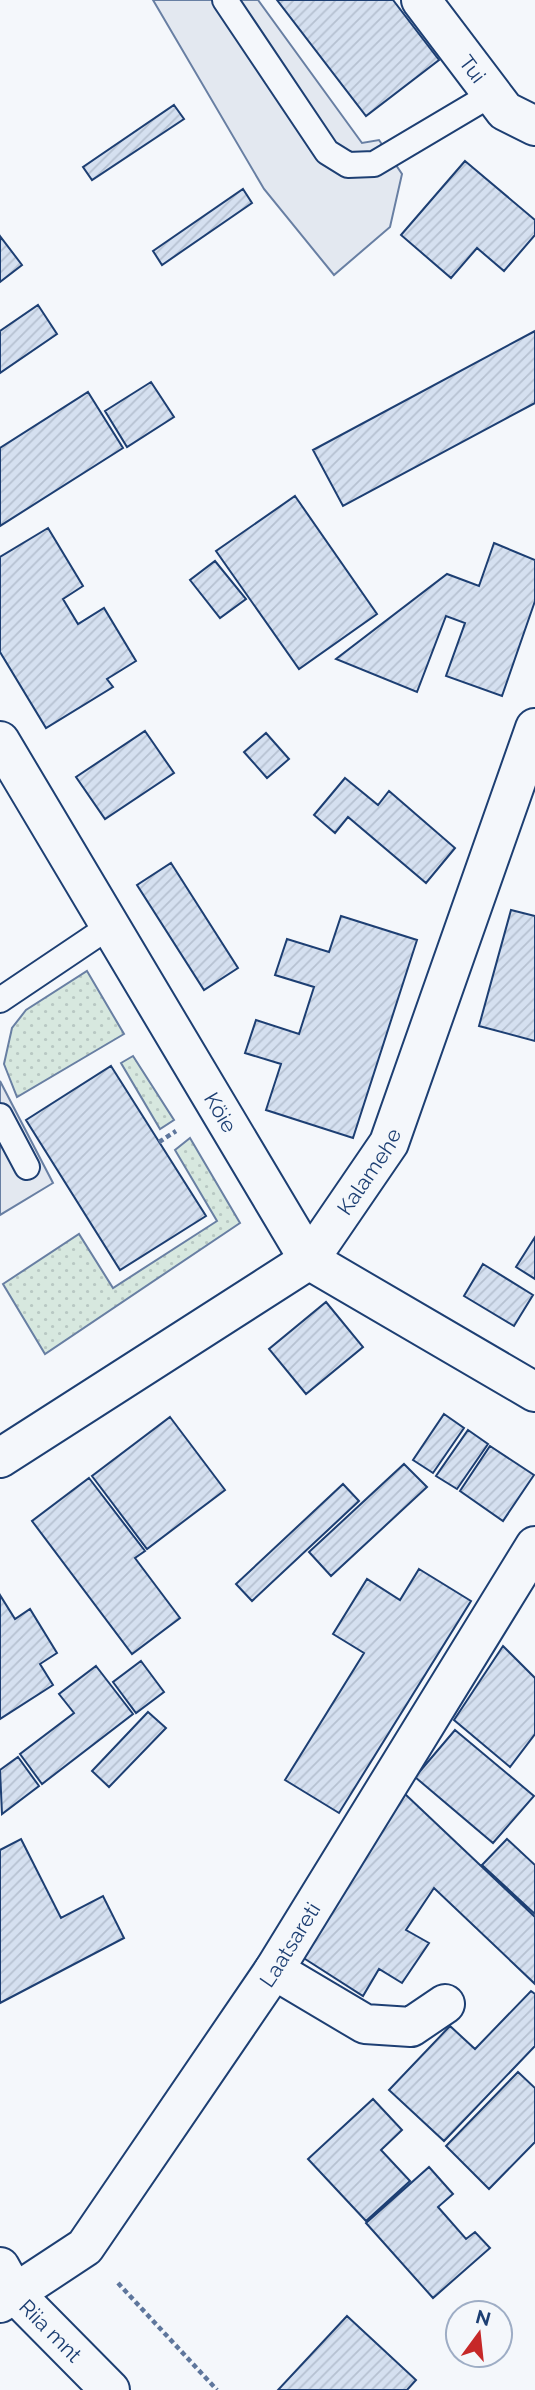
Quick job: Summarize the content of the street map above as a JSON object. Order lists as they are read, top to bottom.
{
  "streets": {
    "street": [
      "Tui",
      "Köie",
      "Kalamehe",
      "Laatsareti",
      "Riia mnt"
    ]
  },
  "crossings": [
    ["Köie", "Kalamehe"],
    ["Laatsareti", "Riia mnt"]
  ],
  "north": "top"
}
